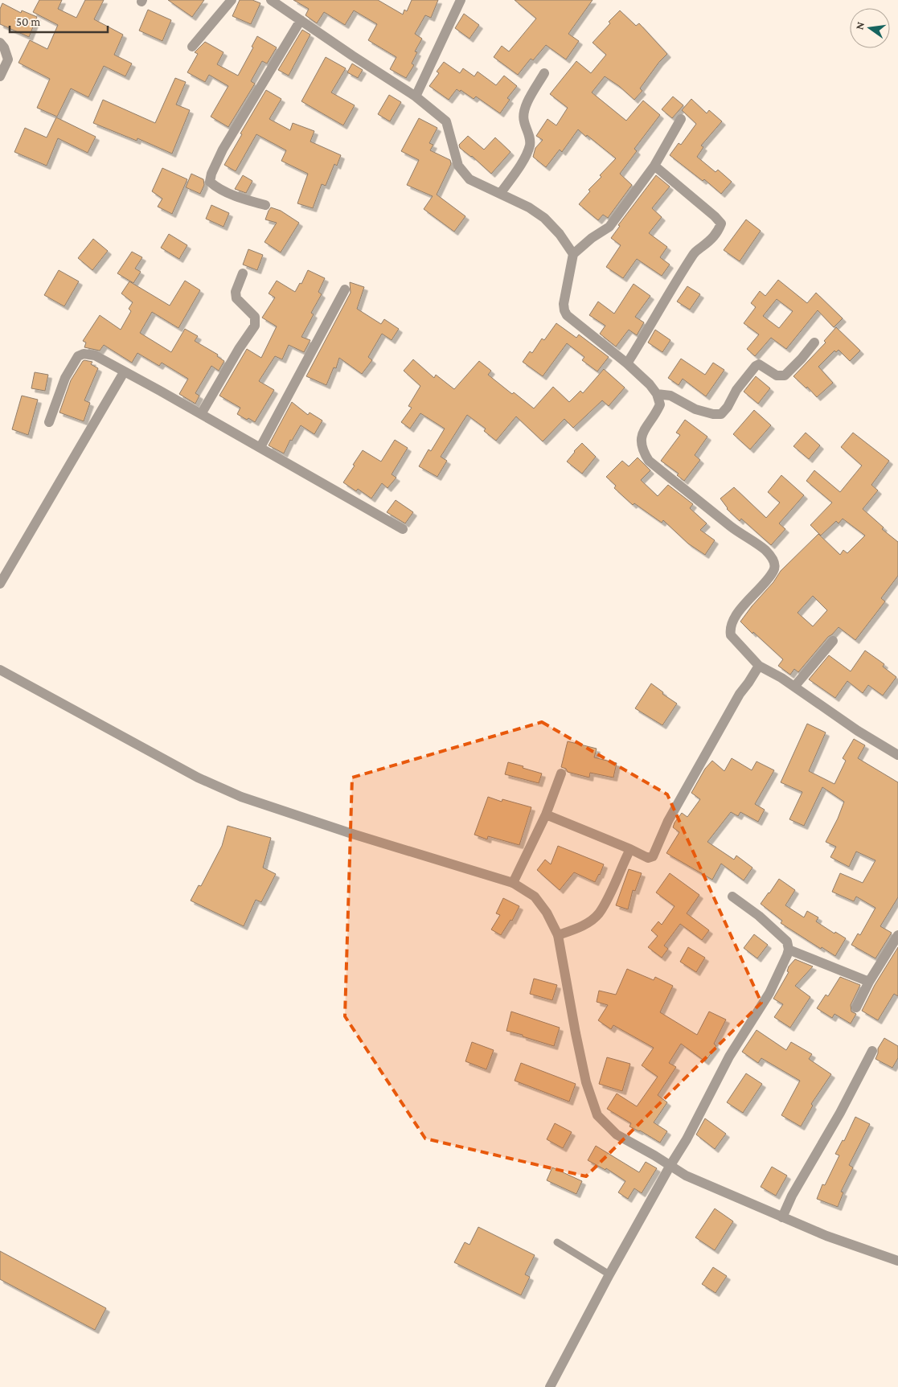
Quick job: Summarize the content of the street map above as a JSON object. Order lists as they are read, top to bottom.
{
  "scale_bar": "50 m",
  "north": "left"
}
